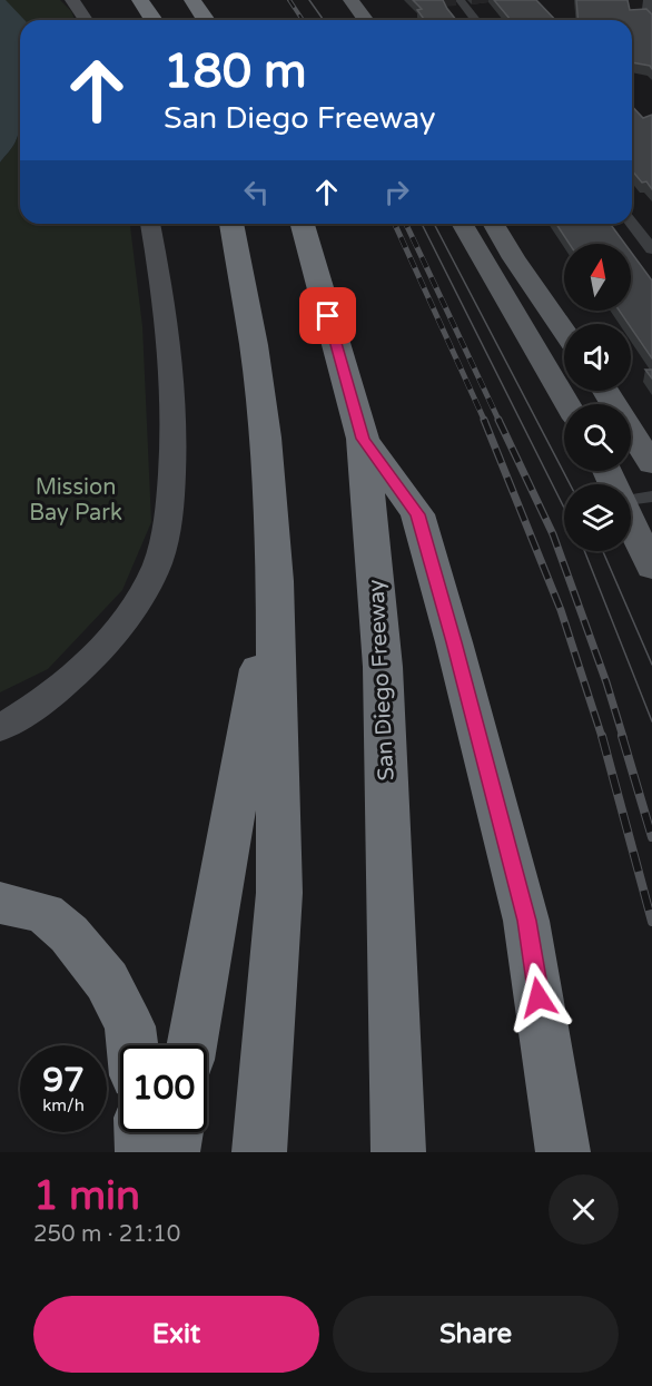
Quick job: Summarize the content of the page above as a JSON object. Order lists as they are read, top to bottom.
{
  "streets": {
    "highway": ["San Diego Freeway"]
  },
  "parks": ["Mission Bay Park"],
  "north": "top",
  "page": {
    "turn": ["180 m", "San Diego Freeway"],
    "speed": "97 km/h",
    "limit": "100",
    "heading": ["1 min", "250 m · 21:10"],
    "buttons": ["Exit", "Share"]
  }
}
